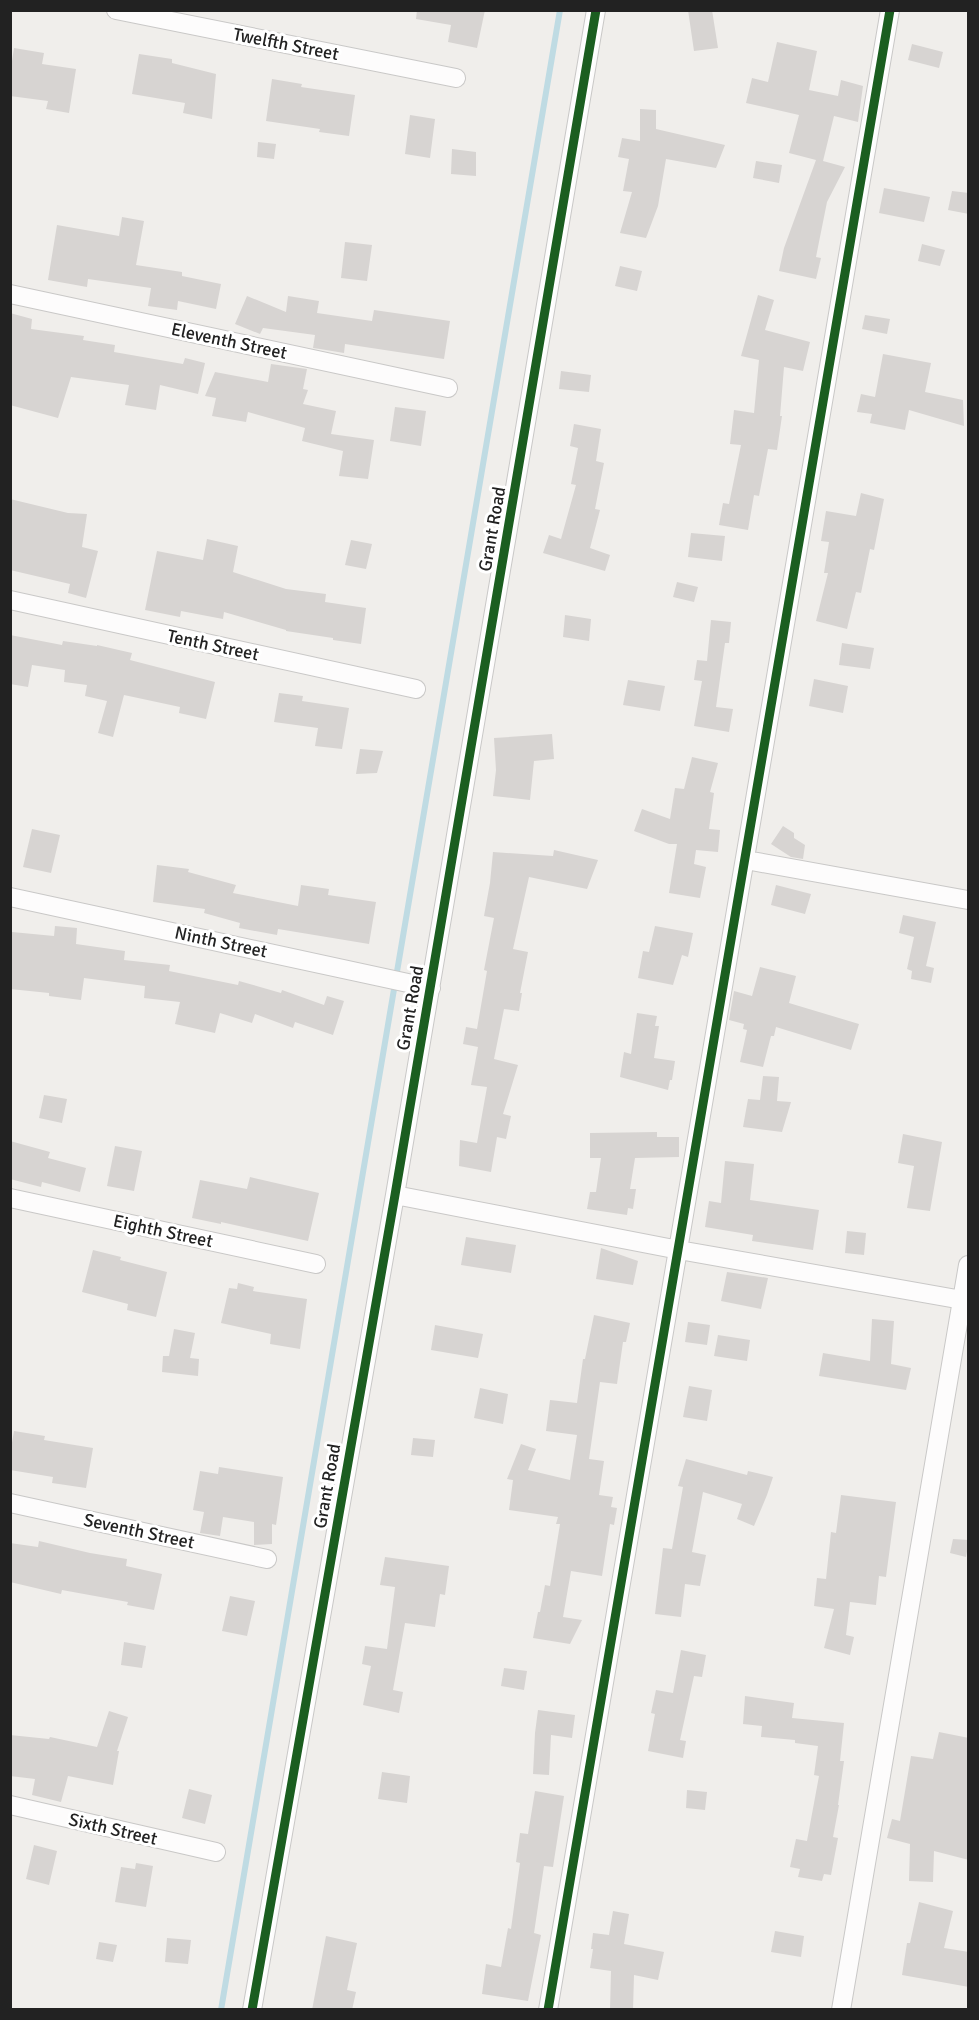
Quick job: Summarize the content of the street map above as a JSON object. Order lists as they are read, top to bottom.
{
  "streets": {
    "street": [
      "Twelfth Street",
      "Eleventh Street",
      "Grant Road",
      "Tenth Street",
      "Ninth Street",
      "Eighth Street",
      "Seventh Street",
      "Sixth Street"
    ]
  },
  "crossings": [
    ["Grant Road", "Ninth Street"]
  ]
}
